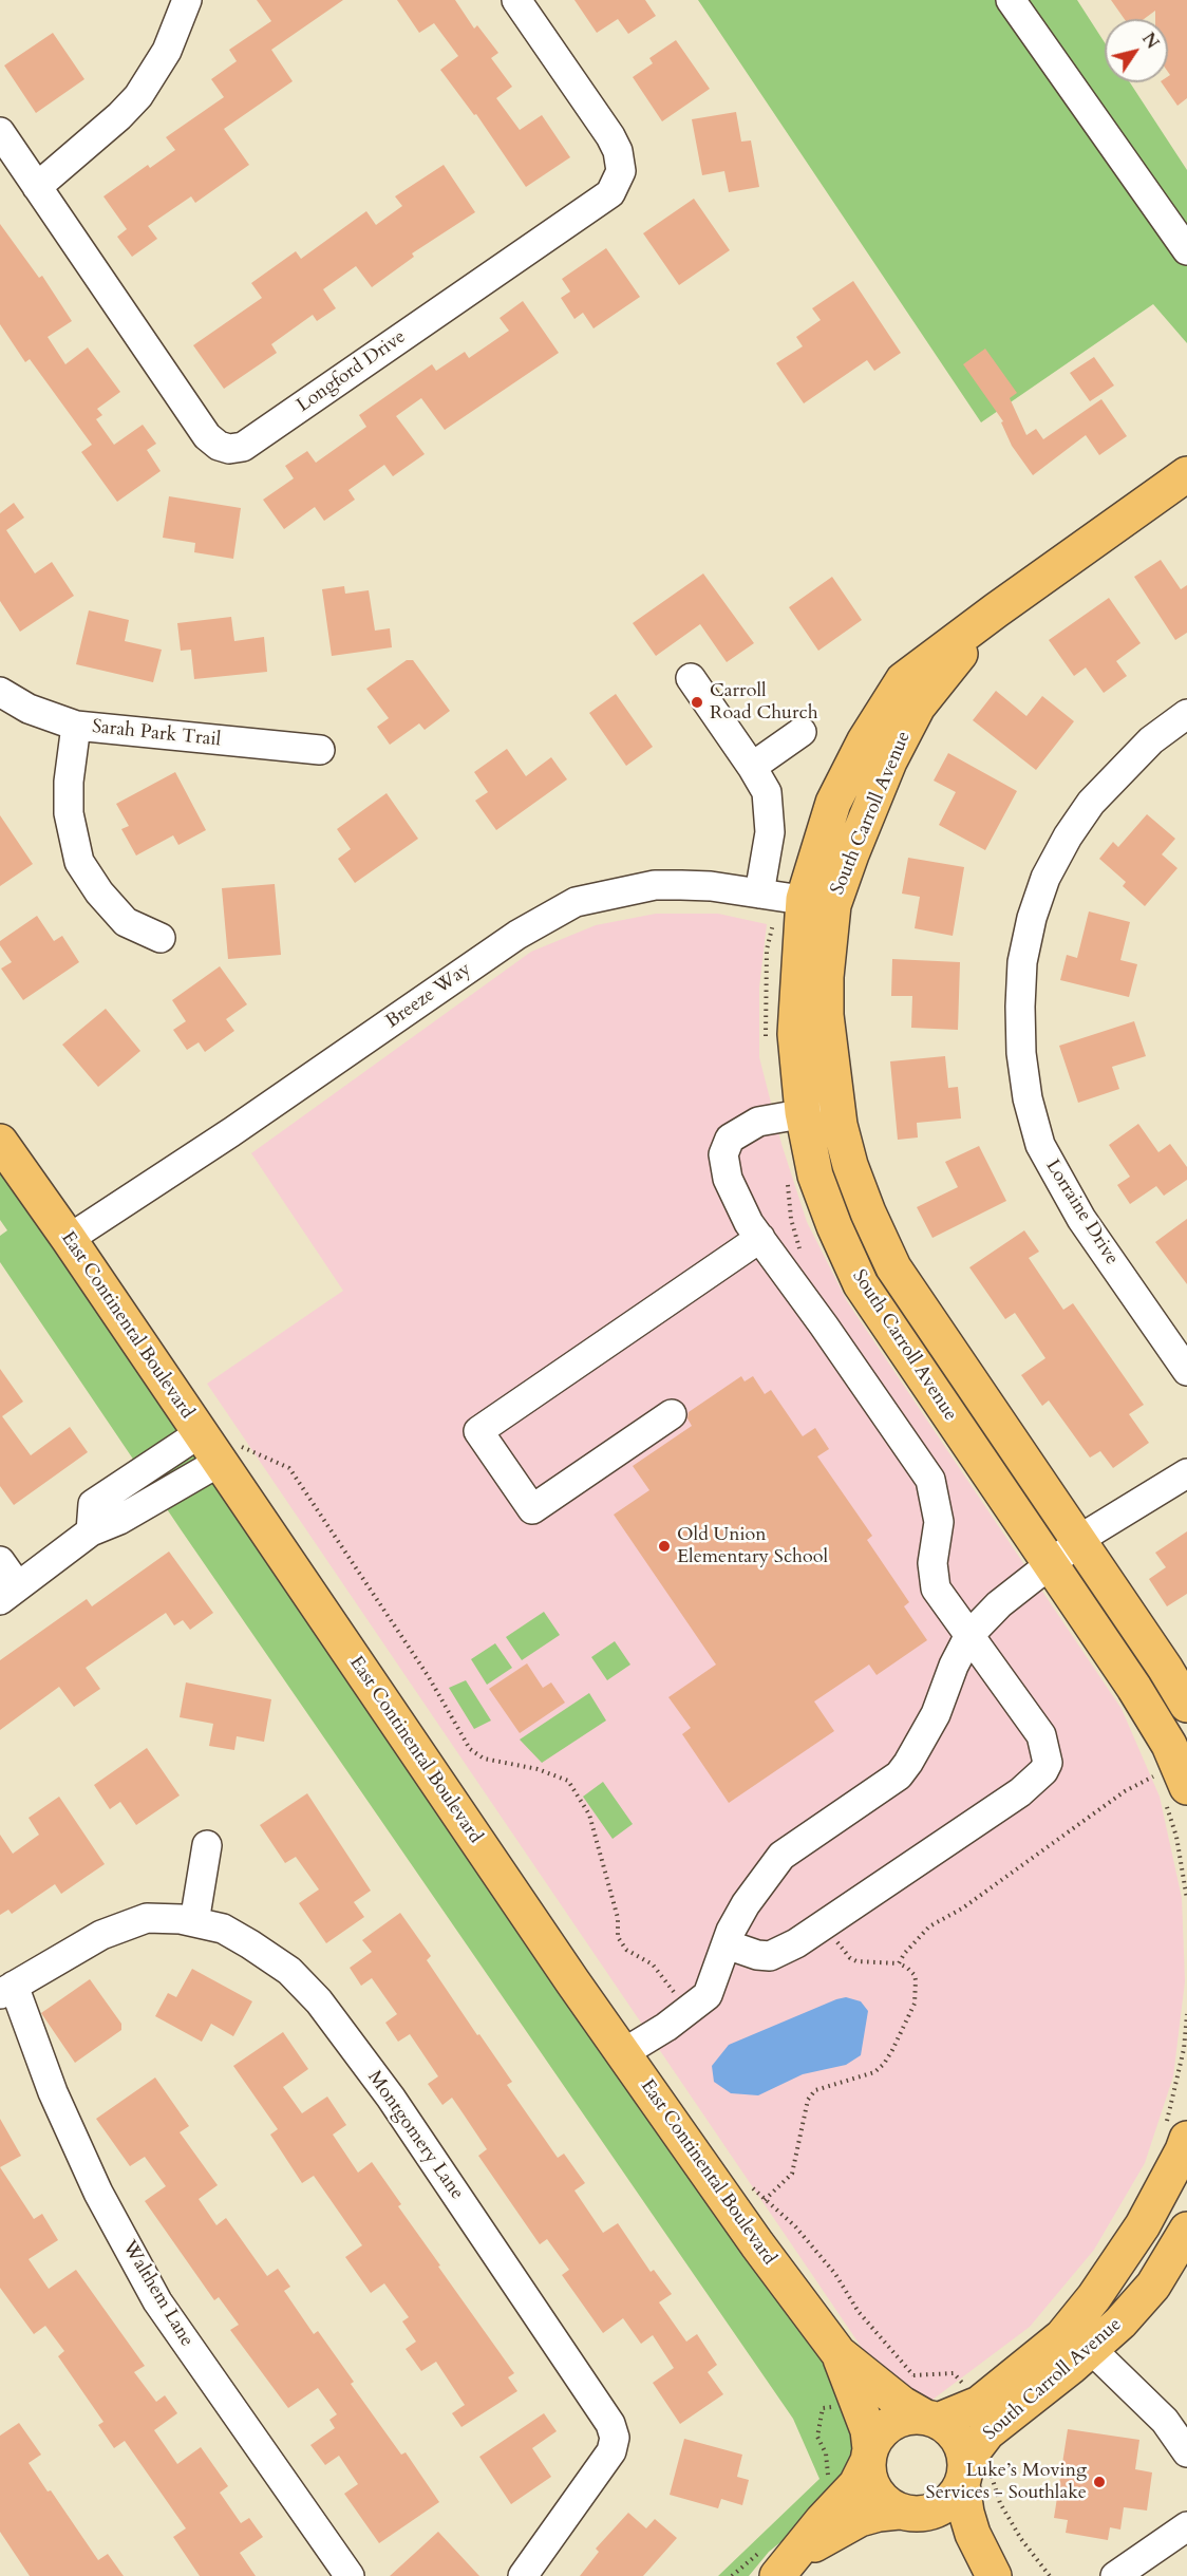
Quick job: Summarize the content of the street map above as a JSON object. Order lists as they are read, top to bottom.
{
  "streets": {
    "main road": ["South Carroll Avenue", "East Continental Boulevard"],
    "street": [
      "Longford Drive",
      "Sarah Park Trail",
      "Breeze Way",
      "Lorraine Drive",
      "Montgomery Lane",
      "Walthem Lane"
    ]
  },
  "crossings": [
    ["South Carroll Avenue", "Breeze Way"],
    ["South Carroll Avenue", "East Continental Boulevard"],
    ["Breeze Way", "East Continental Boulevard"],
    ["Montgomery Lane", "Walthem Lane"]
  ],
  "places": ["Carroll Road Church", "Old Union Elementary School", "Luke’s Moving Services - Southlake"],
  "north": "top right"
}
